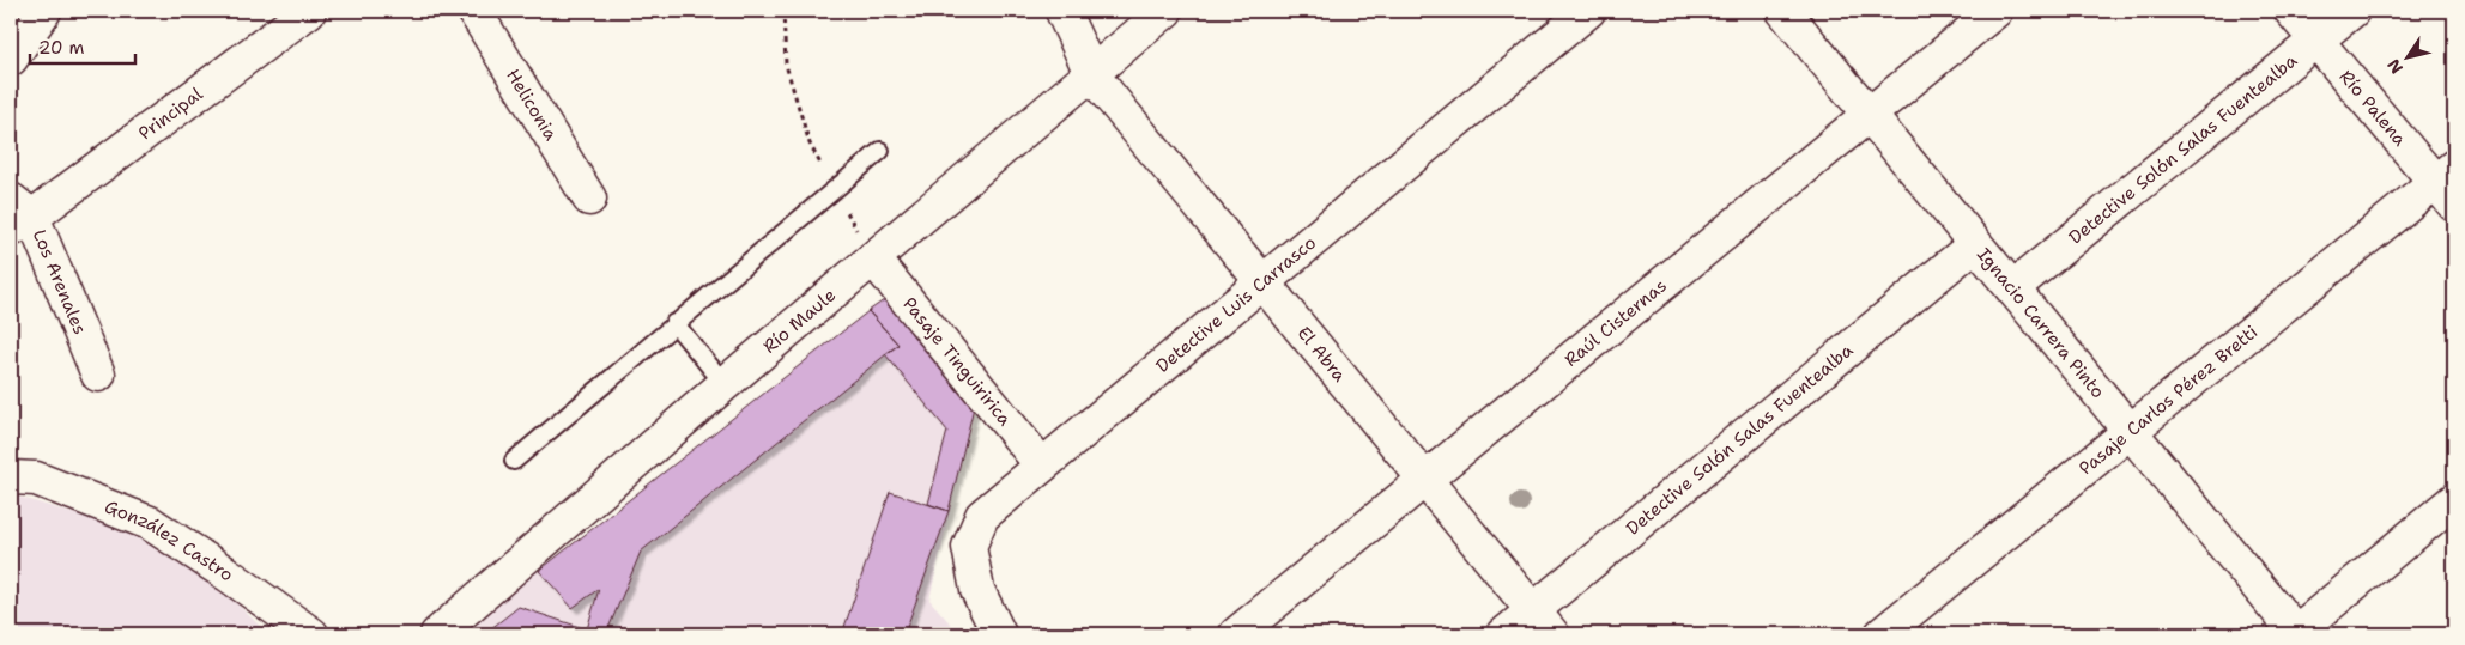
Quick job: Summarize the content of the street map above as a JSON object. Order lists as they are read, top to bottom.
{
  "streets": {
    "street": [
      "Heliconia",
      "Río Palena",
      "Principal",
      "Detective Solón Salas Fuentealba",
      "Los Arenales",
      "Detective Luis Carrasco",
      "Río Maule",
      "Ignacio Carrera Pinto",
      "Raúl Cisternas",
      "El Abra",
      "Pasaje Tinguiririca",
      "Pasaje Carlos Pérez Bretti",
      "González Castro"
    ]
  },
  "crossings": [
    ["Río Palena", "Detective Solón Salas Fuentealba"],
    ["Río Palena", "Pasaje Carlos Pérez Bretti"],
    ["Principal", "Los Arenales"],
    ["Detective Solón Salas Fuentealba", "Ignacio Carrera Pinto"],
    ["Detective Solón Salas Fuentealba", "El Abra"],
    ["Detective Luis Carrasco", "El Abra"],
    ["Detective Luis Carrasco", "Pasaje Tinguiririca"],
    ["Río Maule", "El Abra"],
    ["Río Maule", "Pasaje Tinguiririca"],
    ["Ignacio Carrera Pinto", "Raúl Cisternas"],
    ["Ignacio Carrera Pinto", "Pasaje Carlos Pérez Bretti"],
    ["Raúl Cisternas", "El Abra"]
  ],
  "scale_bar": "20 m",
  "north": "bottom left"
}
